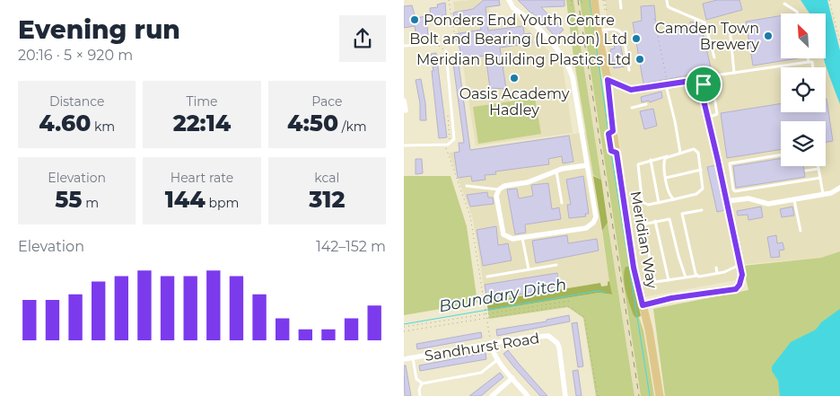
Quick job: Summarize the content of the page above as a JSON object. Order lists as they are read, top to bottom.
{
  "streets": {
    "main road": ["Meridian Way"],
    "street": ["Sandhurst Road"]
  },
  "water": ["Boundary Ditch"],
  "places": [
    "Ponders End Youth Centre",
    "Camden Town Brewery",
    "Bolt and Bearing (London) Ltd",
    "Meridian Building Plastics Ltd",
    "Oasis Academy Hadley"
  ],
  "north": "top left",
  "page": {
    "heading": ["Evening run", "20:16 · 5 × 920 m"],
    "stats": [
      ["Distance", "4.60 km"],
      ["Time", "22:14"],
      ["Pace", "4:50 /km"],
      ["Elevation", "55 m"],
      ["Heart rate", "144 bpm"],
      ["kcal", "312"]
    ],
    "chart": ["Elevation", "142–152 m"]
  }
}
